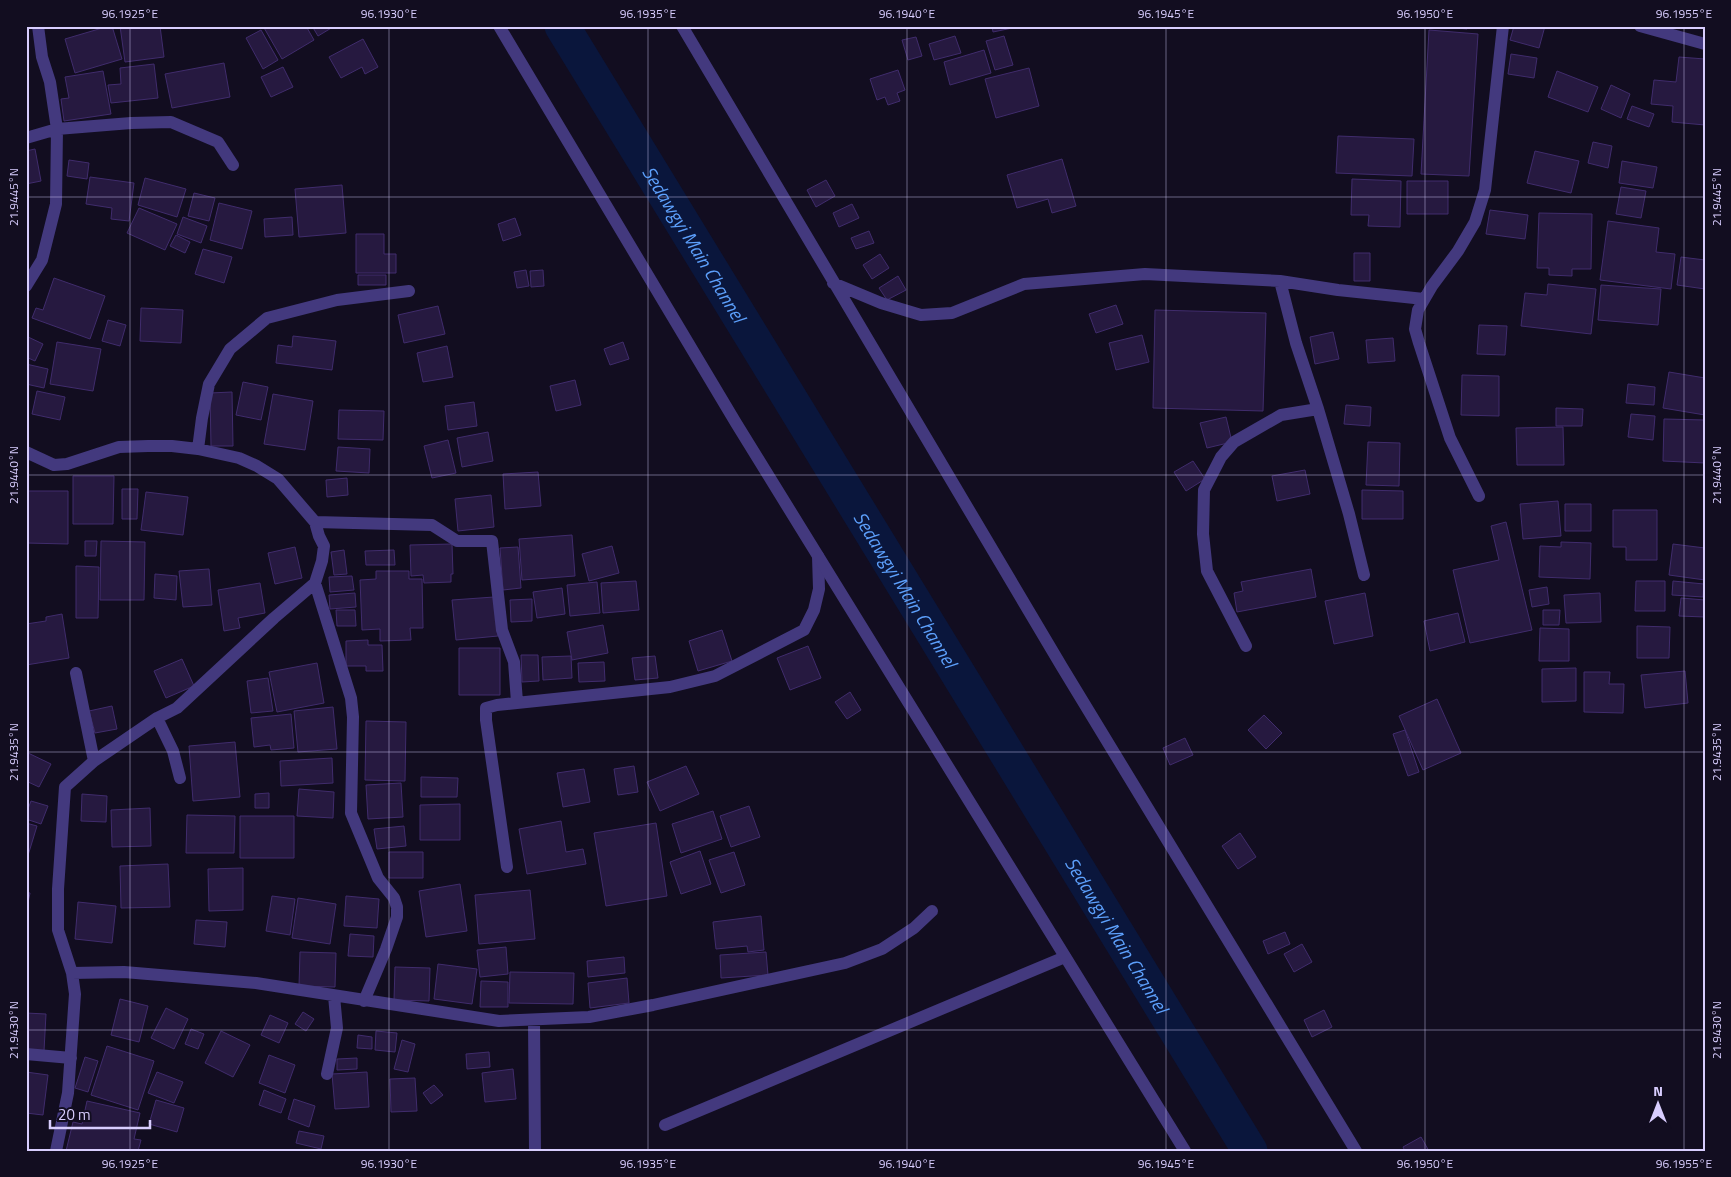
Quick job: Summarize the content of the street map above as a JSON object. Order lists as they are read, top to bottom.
{
  "water": ["Sedawgyi Main Channel"],
  "scale_bar": "20 m",
  "north": "top",
  "coordinates": [
    "96.1925°E",
    "96.1930°E",
    "96.1935°E",
    "96.1940°E",
    "96.1945°E",
    "96.1950°E",
    "96.1955°E",
    "21.9445°N",
    "21.9440°N",
    "21.9435°N",
    "21.9430°N"
  ]
}
